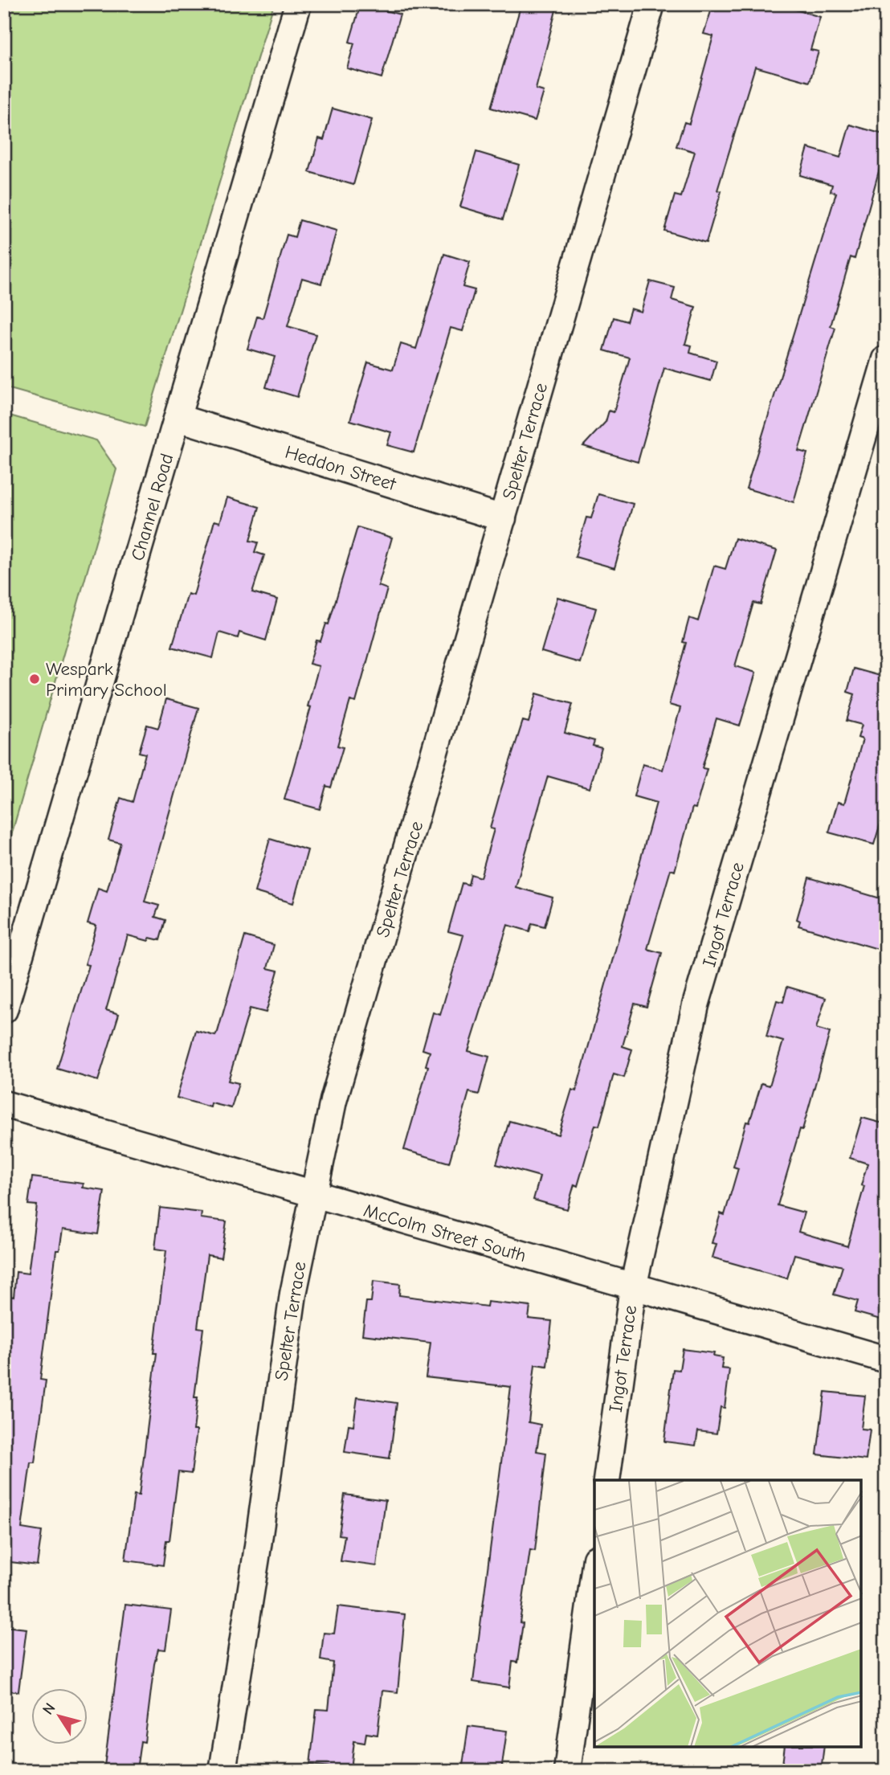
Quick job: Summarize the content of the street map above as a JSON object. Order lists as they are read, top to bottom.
{
  "streets": {
    "street": [
      "Spelter Terrace",
      "Heddon Street",
      "Channel Road",
      "Ingot Terrace",
      "McColm Street South"
    ]
  },
  "crossings": [
    ["Spelter Terrace", "Heddon Street"],
    ["Spelter Terrace", "McColm Street South"],
    ["Heddon Street", "Channel Road"],
    ["Ingot Terrace", "McColm Street South"]
  ],
  "places": ["Wespark Primary School"],
  "north": "top left"
}
